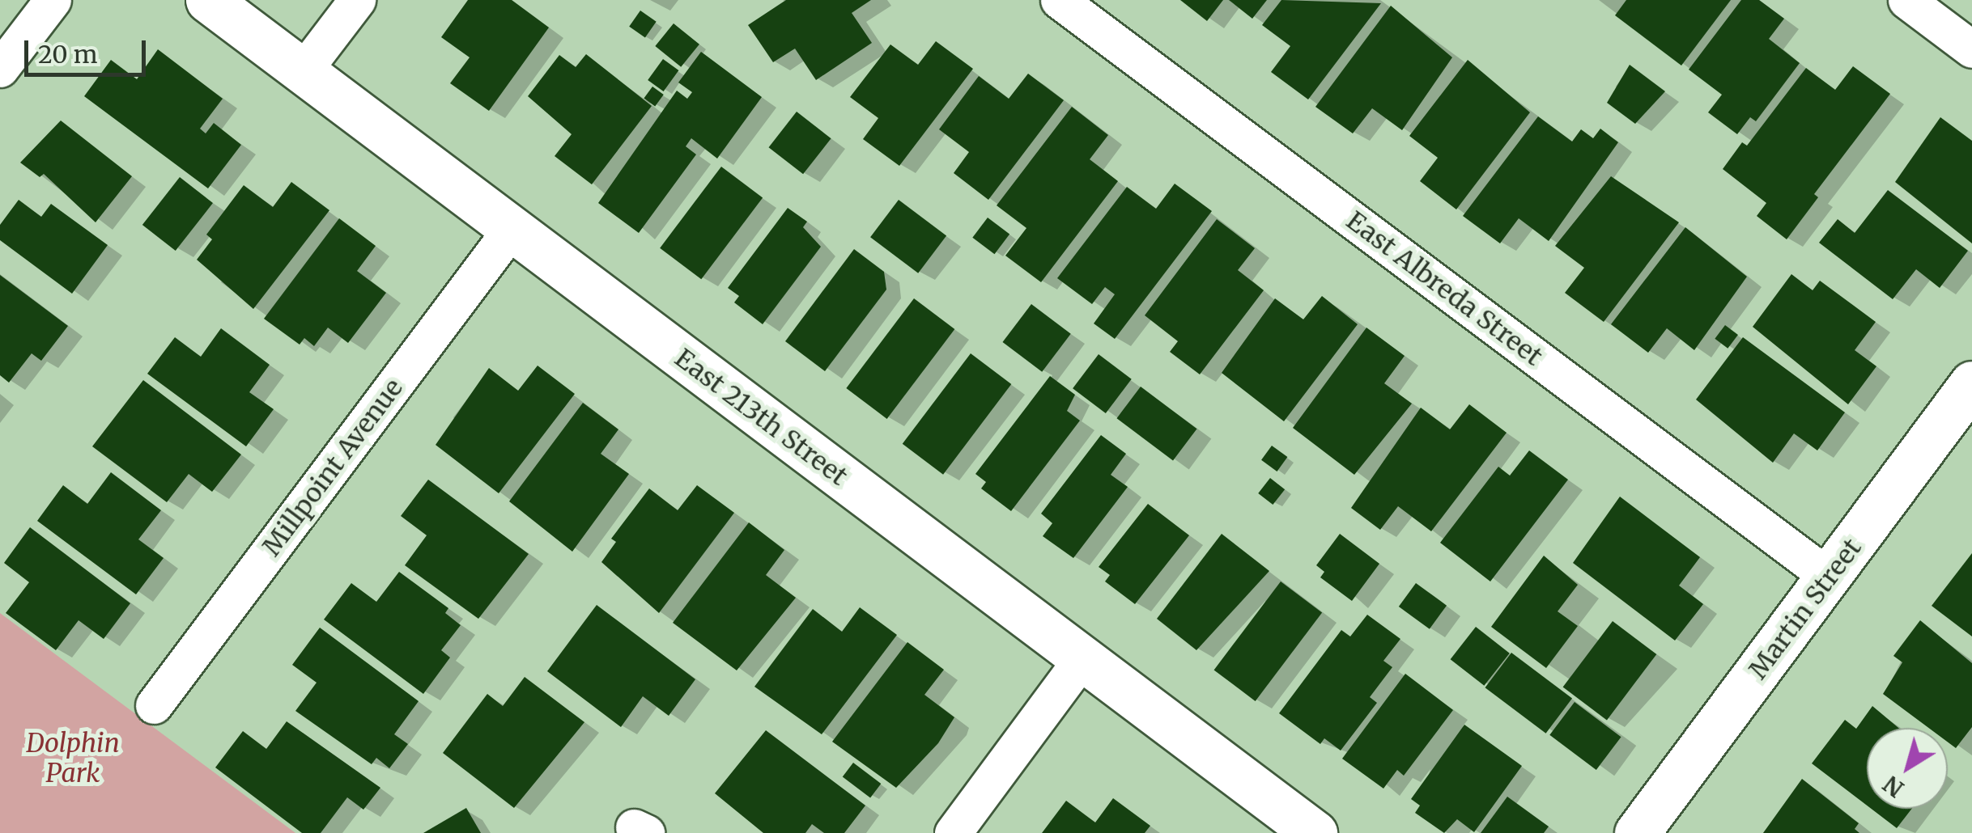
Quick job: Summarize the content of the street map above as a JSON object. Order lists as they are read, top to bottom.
{
  "streets": {
    "street": [
      "East Albreda Street",
      "East 213th Street",
      "Millpoint Avenue",
      "Martin Street"
    ]
  },
  "crossings": [
    ["East Albreda Street", "Martin Street"],
    ["East 213th Street", "Millpoint Avenue"]
  ],
  "parks": ["Dolphin Park"],
  "scale_bar": "20 m",
  "north": "bottom left"
}
